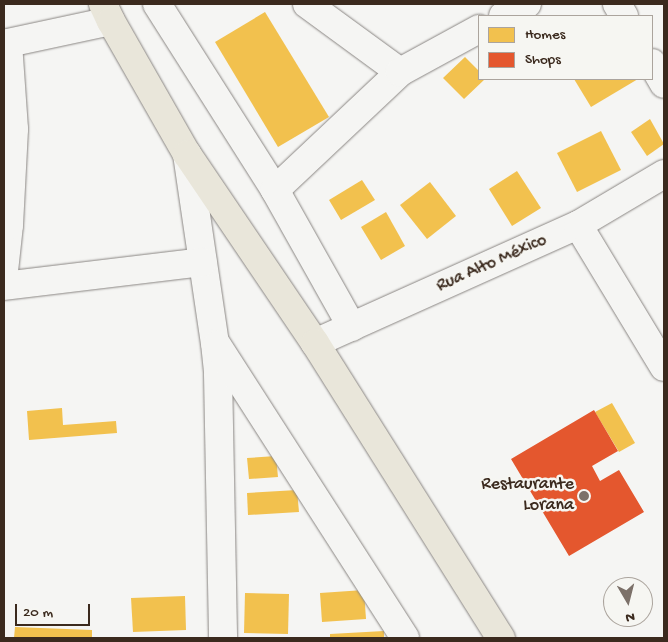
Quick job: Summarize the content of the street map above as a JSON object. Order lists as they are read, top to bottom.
{
  "streets": {
    "street": ["Rua Alto México"]
  },
  "places": ["Restaurante Lorana"],
  "legend": ["Homes", "Shops"],
  "scale_bar": "20 m",
  "north": "bottom"
}
